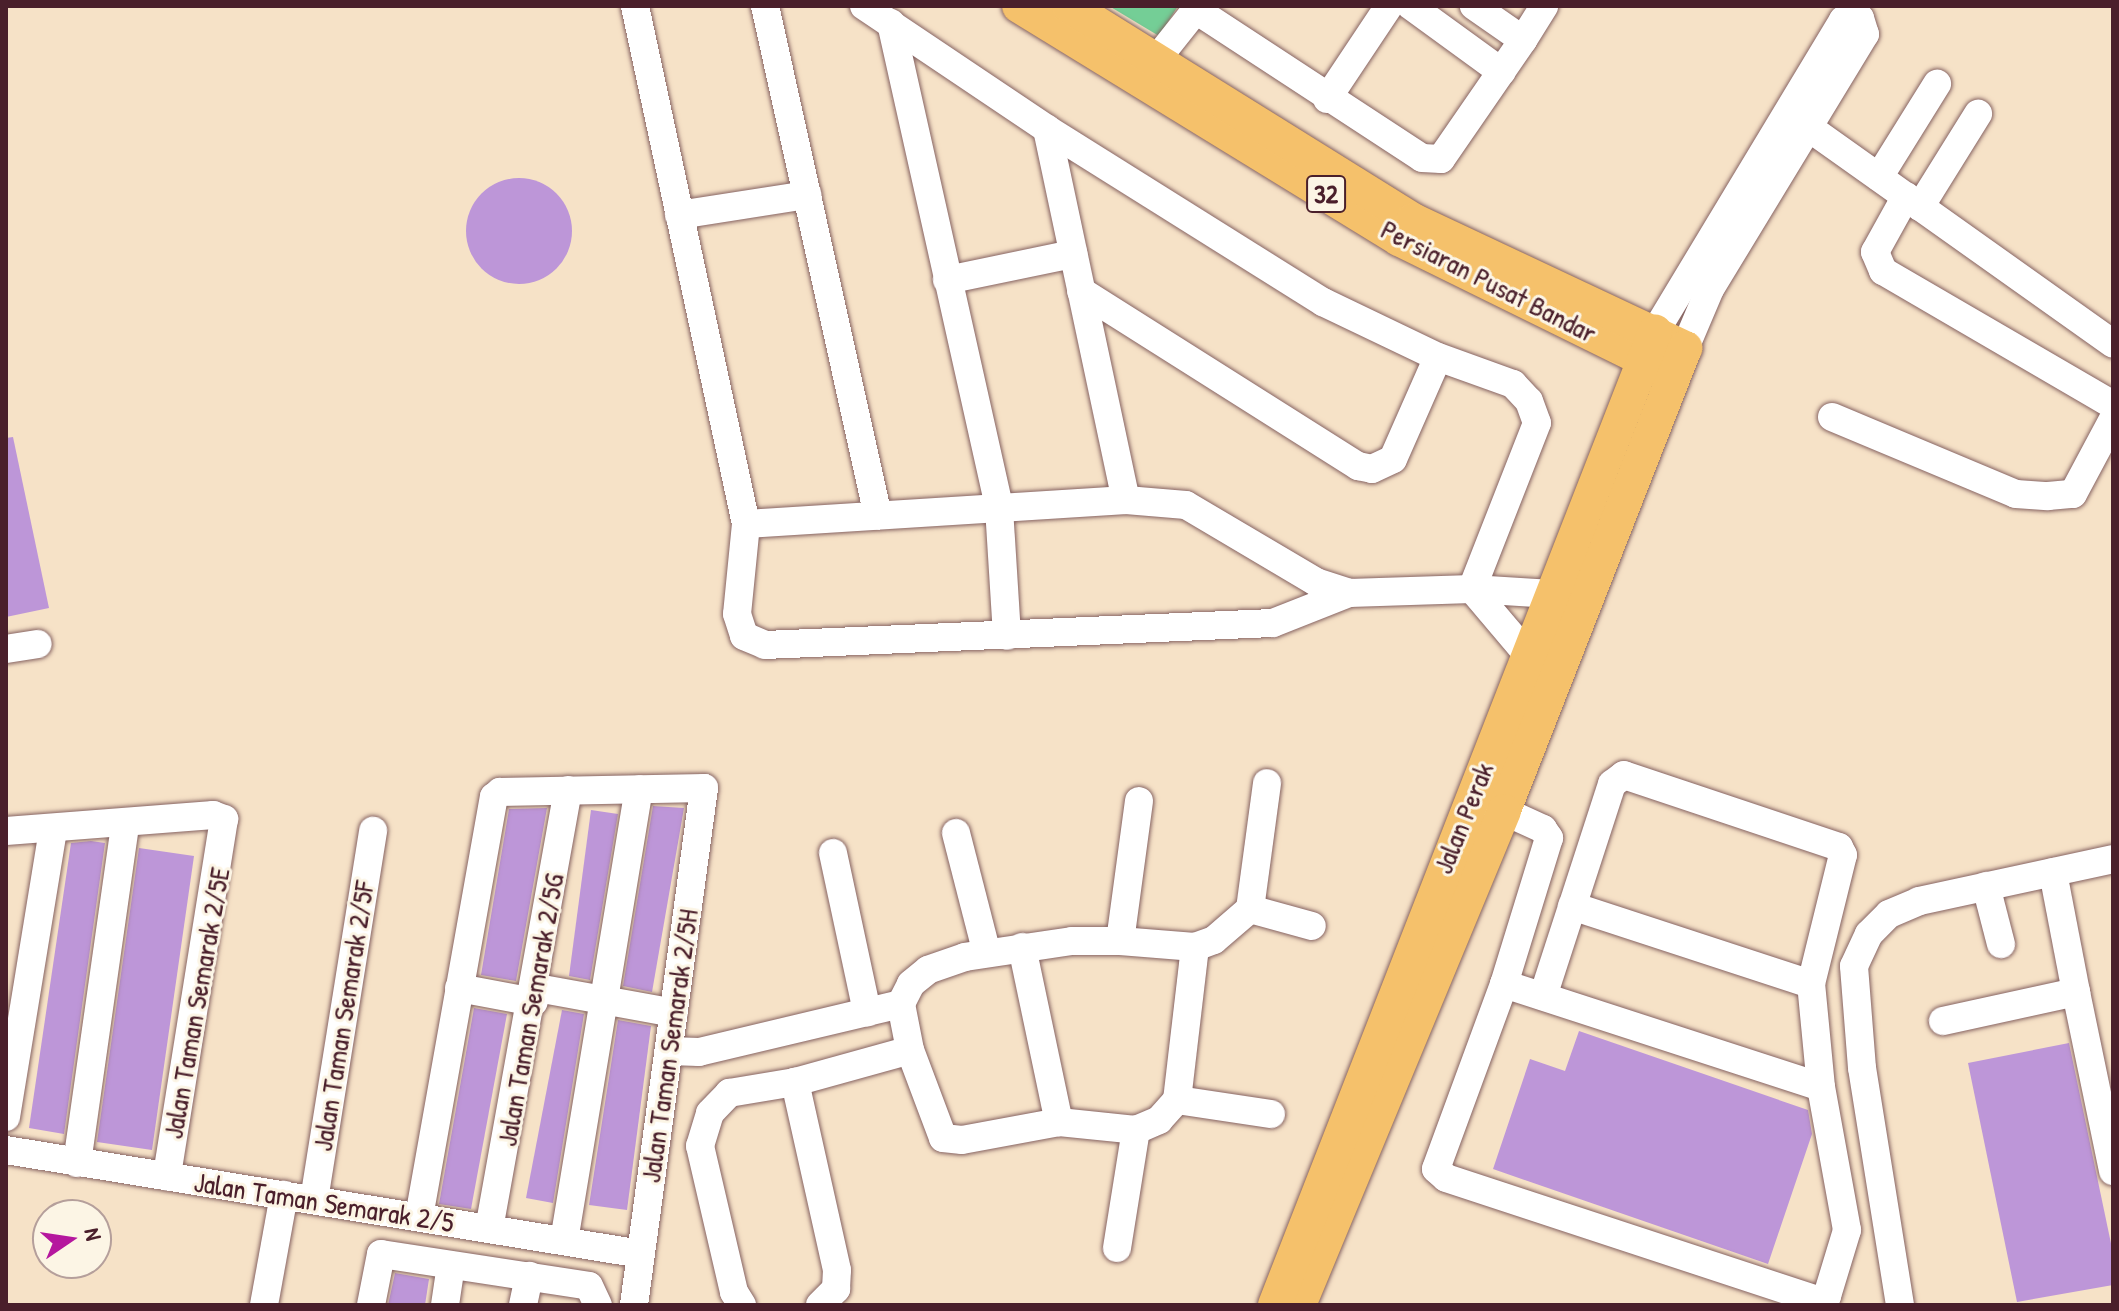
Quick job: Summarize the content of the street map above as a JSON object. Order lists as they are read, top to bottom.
{
  "streets": {
    "main road": ["32", "Persiaran Pusat Bandar", "Jalan Perak"],
    "street": [
      "Jalan Taman Semarak 2/5E",
      "Jalan Taman Semarak 2/5G",
      "Jalan Taman Semarak 2/5F",
      "Jalan Taman Semarak 2/5H",
      "Jalan Taman Semarak 2/5"
    ]
  },
  "crossings": [
    ["Persiaran Pusat Bandar", "Jalan Perak"],
    ["Jalan Taman Semarak 2/5E", "Jalan Taman Semarak 2/5"],
    ["Jalan Taman Semarak 2/5G", "Jalan Taman Semarak 2/5"],
    ["Jalan Taman Semarak 2/5F", "Jalan Taman Semarak 2/5"],
    ["Jalan Taman Semarak 2/5H", "Jalan Taman Semarak 2/5"]
  ],
  "north": "right"
}
